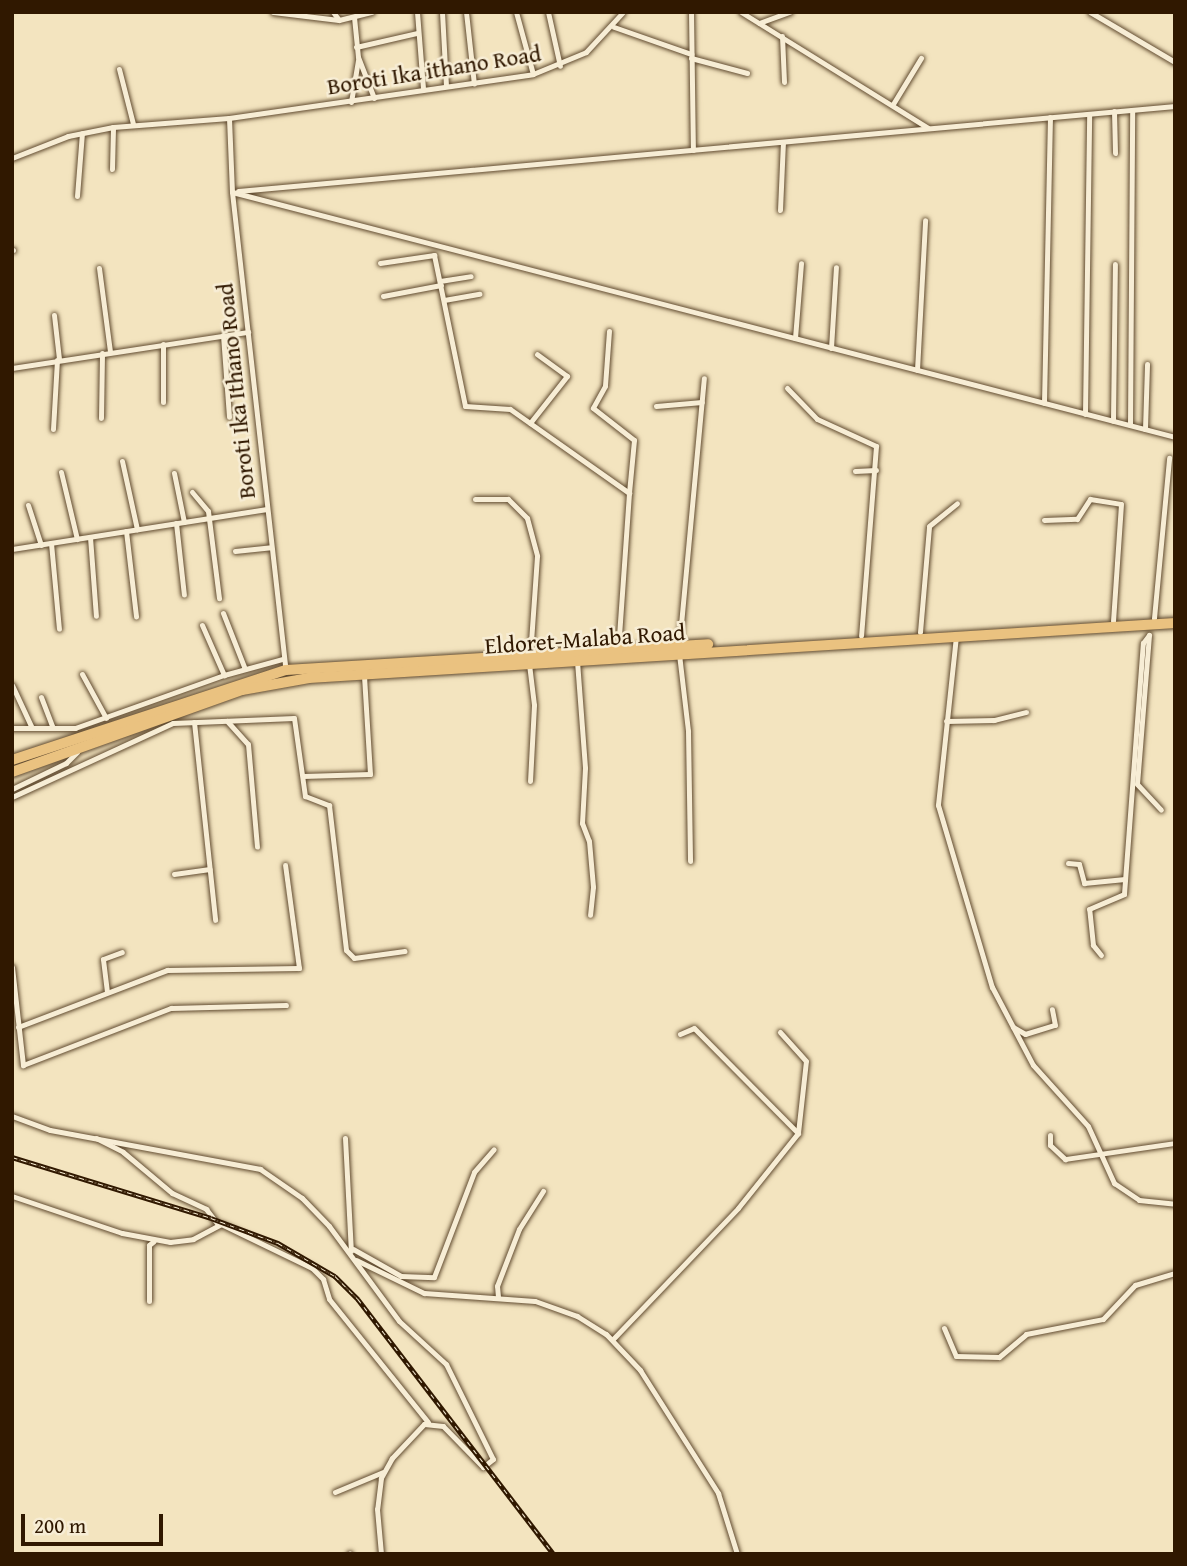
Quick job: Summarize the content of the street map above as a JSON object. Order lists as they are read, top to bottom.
{
  "streets": {
    "highway": ["Eldoret-Malaba Road"],
    "street": ["Boroti Ika ithano Road", "Boroti Ika Ithano Road"]
  },
  "crossings": [
    ["Boroti Ika ithano Road", "Boroti Ika Ithano Road"],
    ["Boroti Ika Ithano Road", "Eldoret-Malaba Road"]
  ],
  "scale_bar": "200 m"
}
